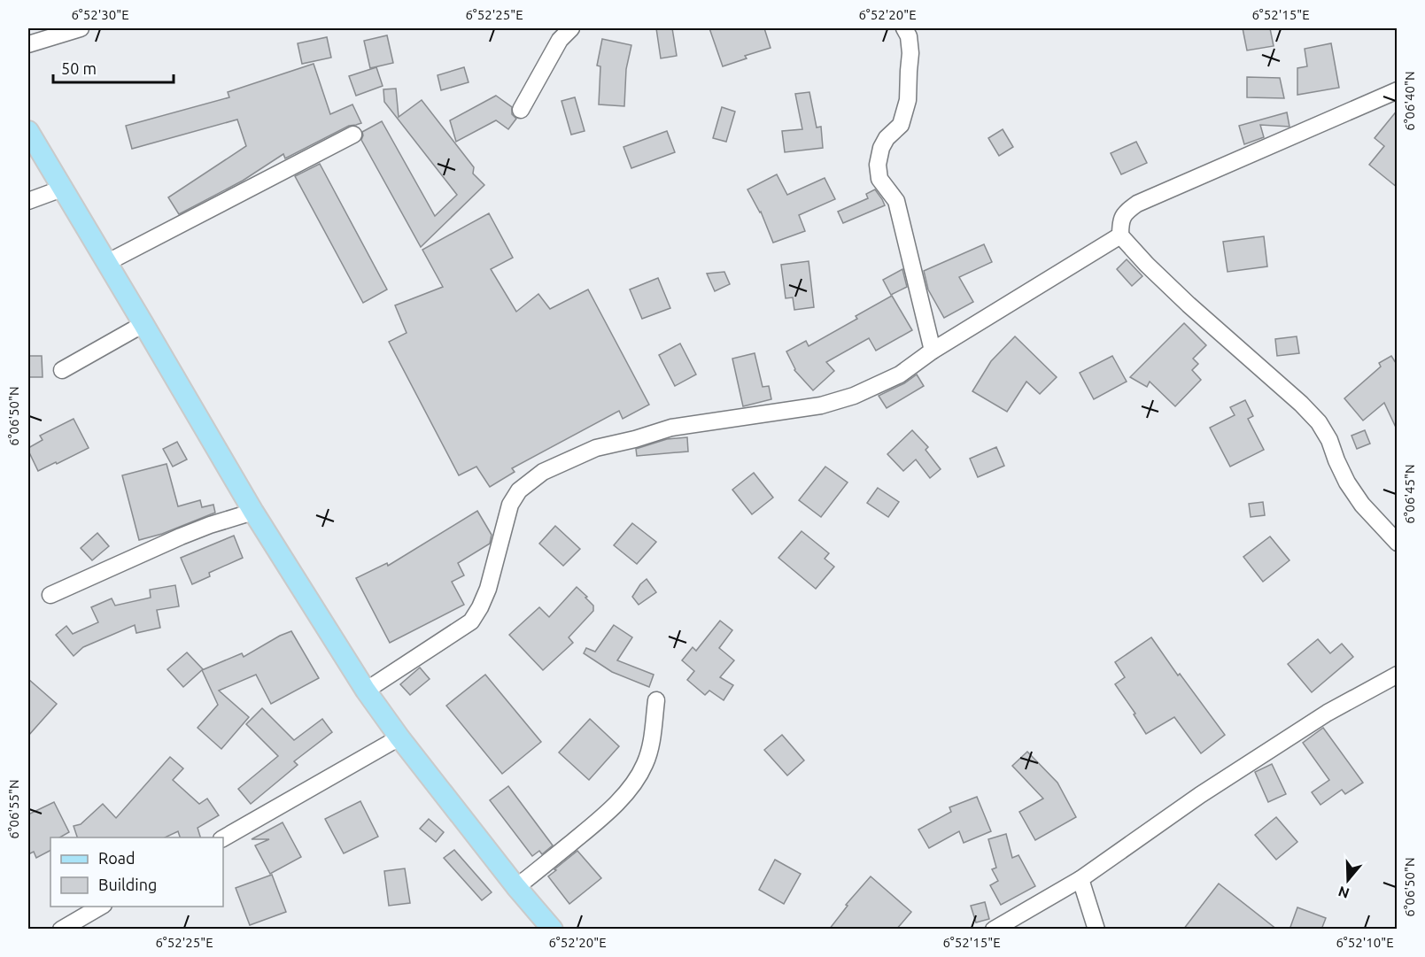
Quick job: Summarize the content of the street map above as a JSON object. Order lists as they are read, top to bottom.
{
  "legend": ["Road", "Building"],
  "scale_bar": "50 m",
  "north": "bottom",
  "coordinates": [
    "6°52'30\"E",
    "6°52'25\"E",
    "6°52'20\"E",
    "6°52'15\"E",
    "6°06'40\"N",
    "6°06'50\"N",
    "6°06'45\"N",
    "6°06'55\"N",
    "6°52'10\"E"
  ]
}
